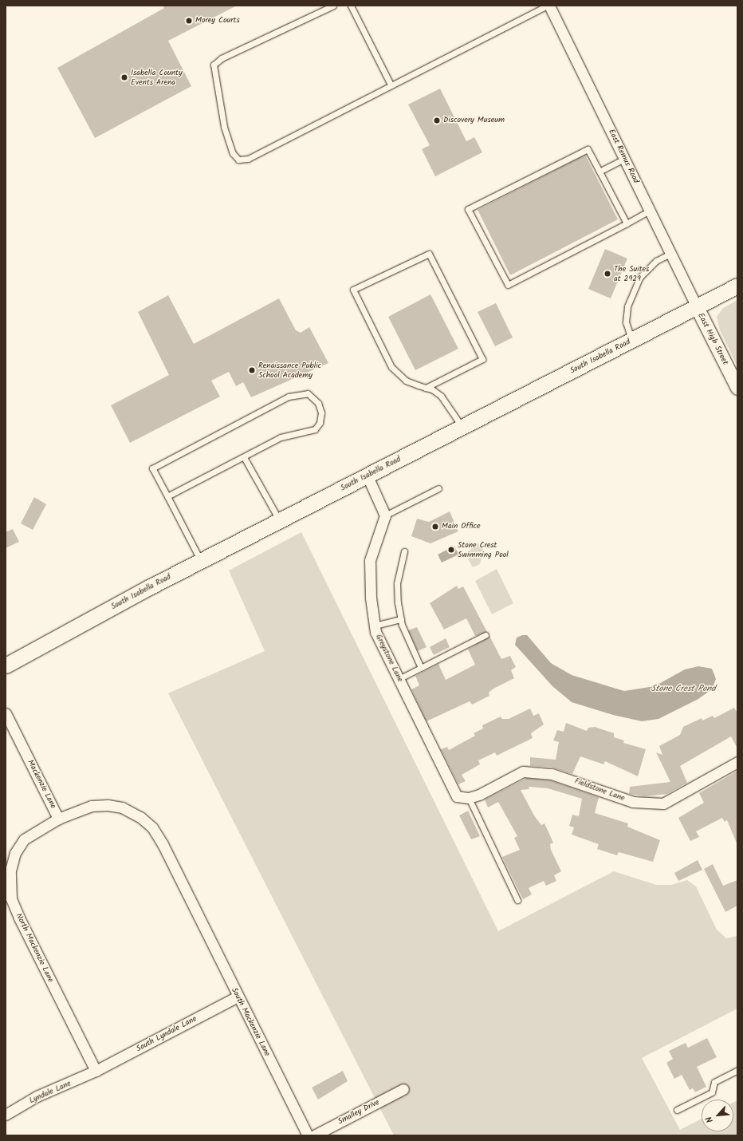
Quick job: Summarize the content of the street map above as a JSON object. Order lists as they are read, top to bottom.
{
  "streets": {
    "main road": ["South Isabella Road"],
    "street": [
      "East Remus Road",
      "East High Street",
      "Greystone Lane",
      "Mackenzie Lane",
      "Fieldstone Lane",
      "North Mackenzie Lane",
      "South Mackenzie Lane",
      "South Lyndale Lane",
      "Lyndale Lane",
      "Smalley Drive"
    ]
  },
  "crossings": [
    ["East Remus Road", "East High Street"],
    ["East Remus Road", "South Isabella Road"],
    ["East High Street", "South Isabella Road"],
    ["Greystone Lane", "Fieldstone Lane"],
    ["Mackenzie Lane", "North Mackenzie Lane"],
    ["Mackenzie Lane", "South Mackenzie Lane"],
    ["North Mackenzie Lane", "South Lyndale Lane"],
    ["North Mackenzie Lane", "Lyndale Lane"],
    ["South Mackenzie Lane", "South Lyndale Lane"],
    ["South Lyndale Lane", "Lyndale Lane"]
  ],
  "water": ["Stone Crest Pond"],
  "places": [
    "Morey Courts",
    "Isabella County Events Arena",
    "Discovery Museum",
    "The Suites at 2929",
    "Renaissance Public School Academy",
    "Main Office",
    "Stone Crest Swimming Pool"
  ],
  "north": "bottom left"
}
